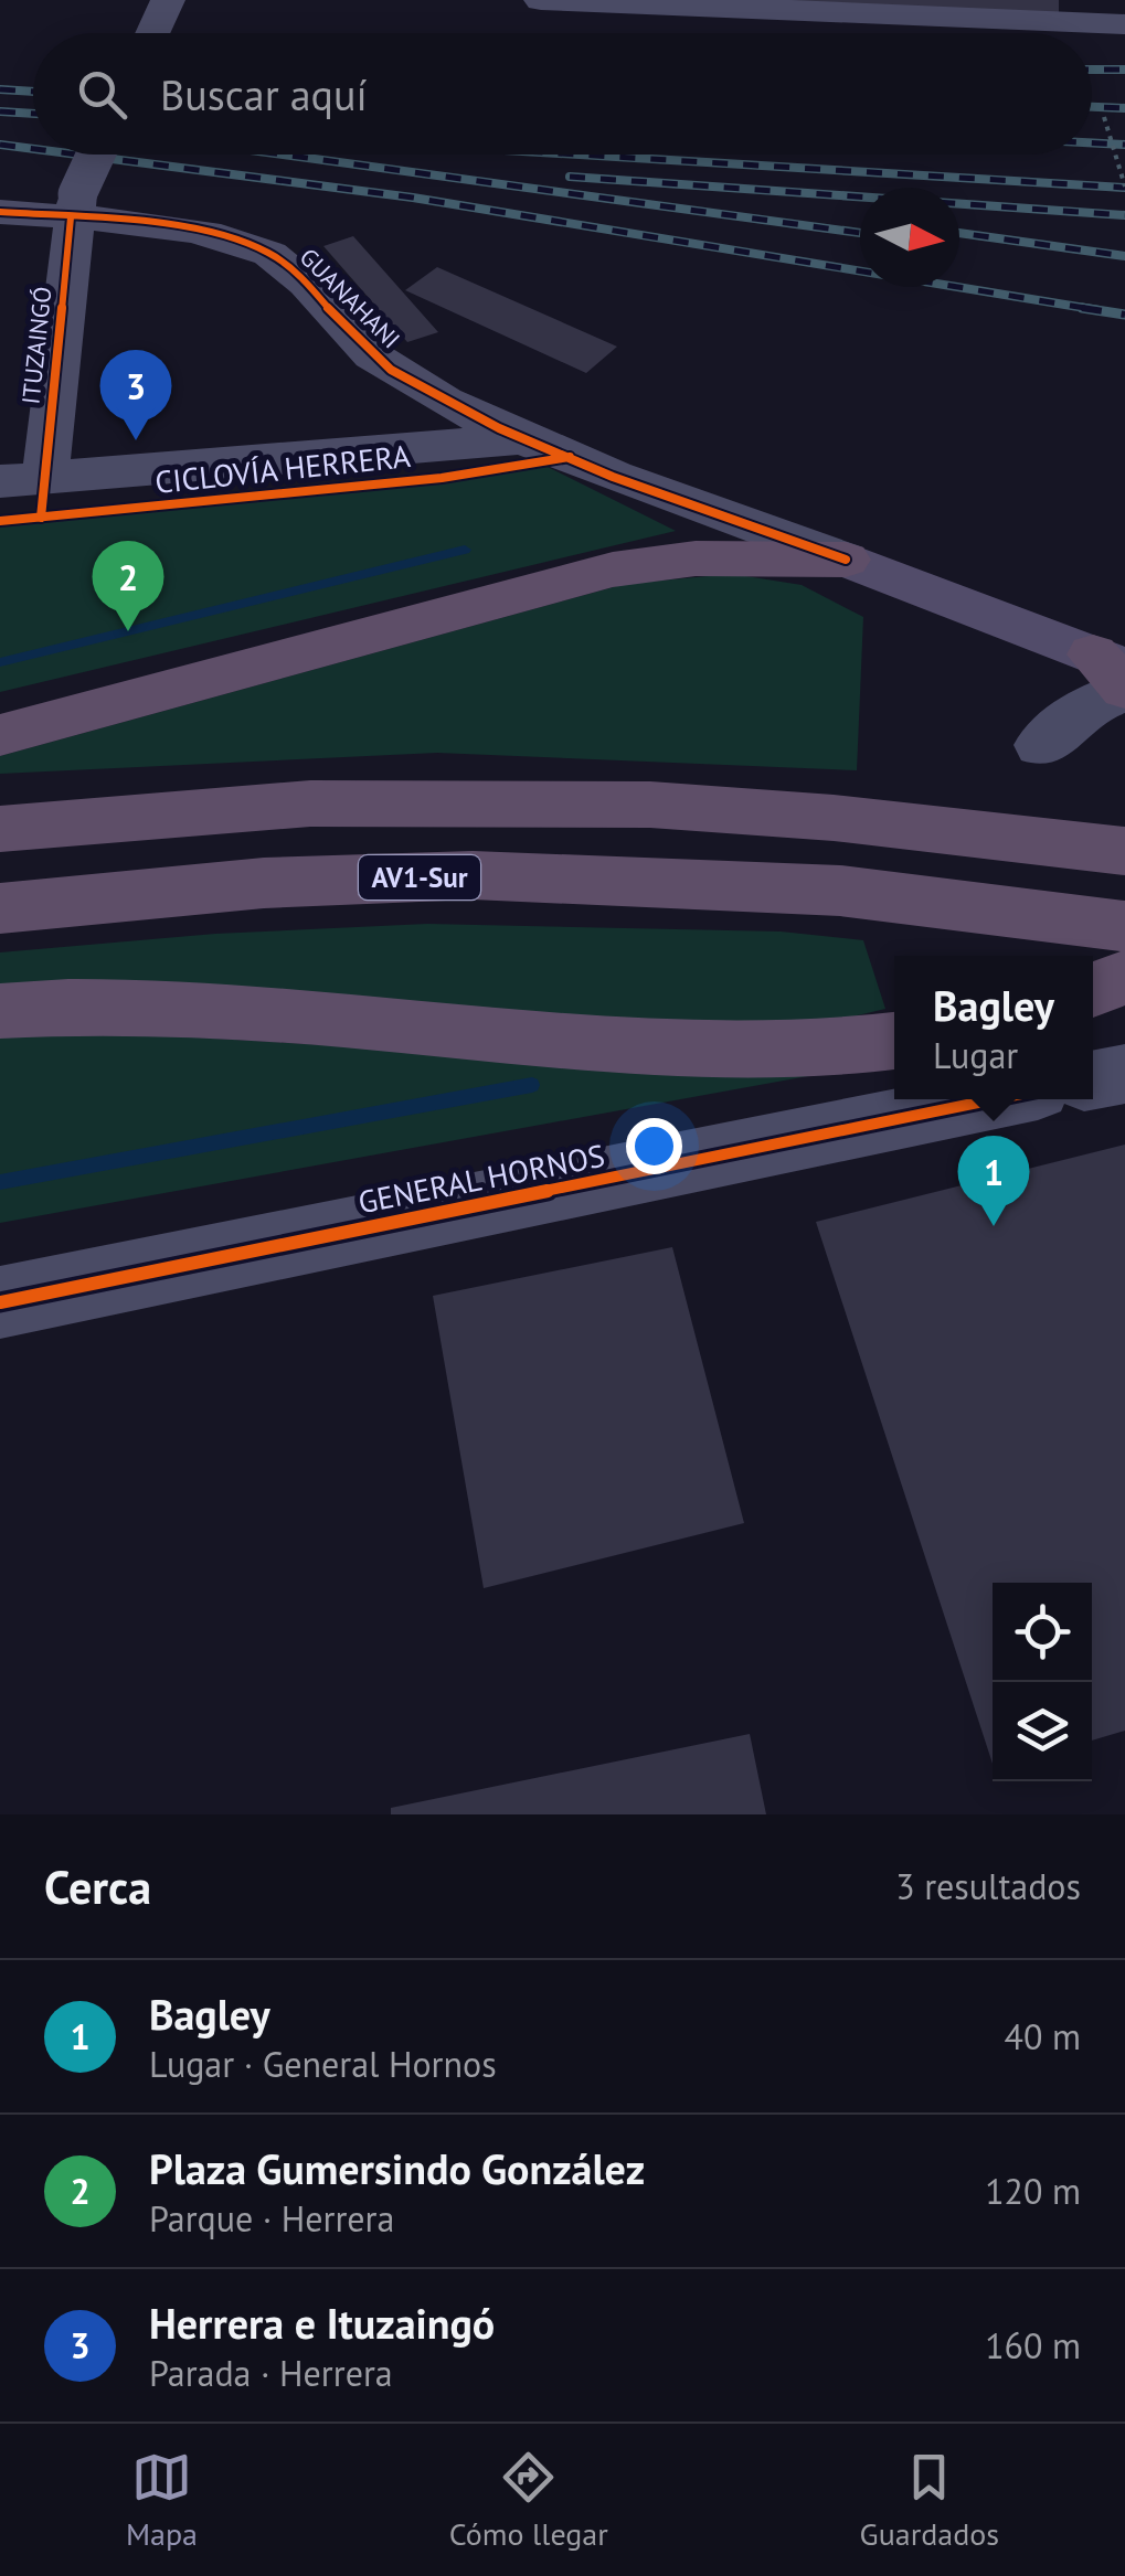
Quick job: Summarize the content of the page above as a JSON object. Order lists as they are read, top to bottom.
{
  "streets": {
    "highway": ["AV1-Sur"],
    "street": ["GUANAHANI", "ITUZAINGÓ", "GENERAL HORNOS"],
    "cycle path": ["CICLOVÍA HERRERA"]
  },
  "crossings": [
    ["GUANAHANI", "ITUZAINGÓ"]
  ],
  "north": "right",
  "page": {
    "search": "Buscar aquí",
    "pins": ["3", "2", "1"],
    "popup": ["Bagley", "Lugar"],
    "heading": ["Cerca", "3 resultados"],
    "list": [
      {
        "mark": "1",
        "name": "Bagley",
        "note": "Lugar · General Hornos",
        "value": "40 m"
      },
      {
        "mark": "2",
        "name": "Plaza Gumersindo González",
        "note": "Parque · Herrera",
        "value": "120 m"
      },
      {
        "mark": "3",
        "name": "Herrera e Ituzaingó",
        "note": "Parada · Herrera",
        "value": "160 m"
      }
    ],
    "nav": ["Mapa", "Cómo llegar", "Guardados"]
  }
}
